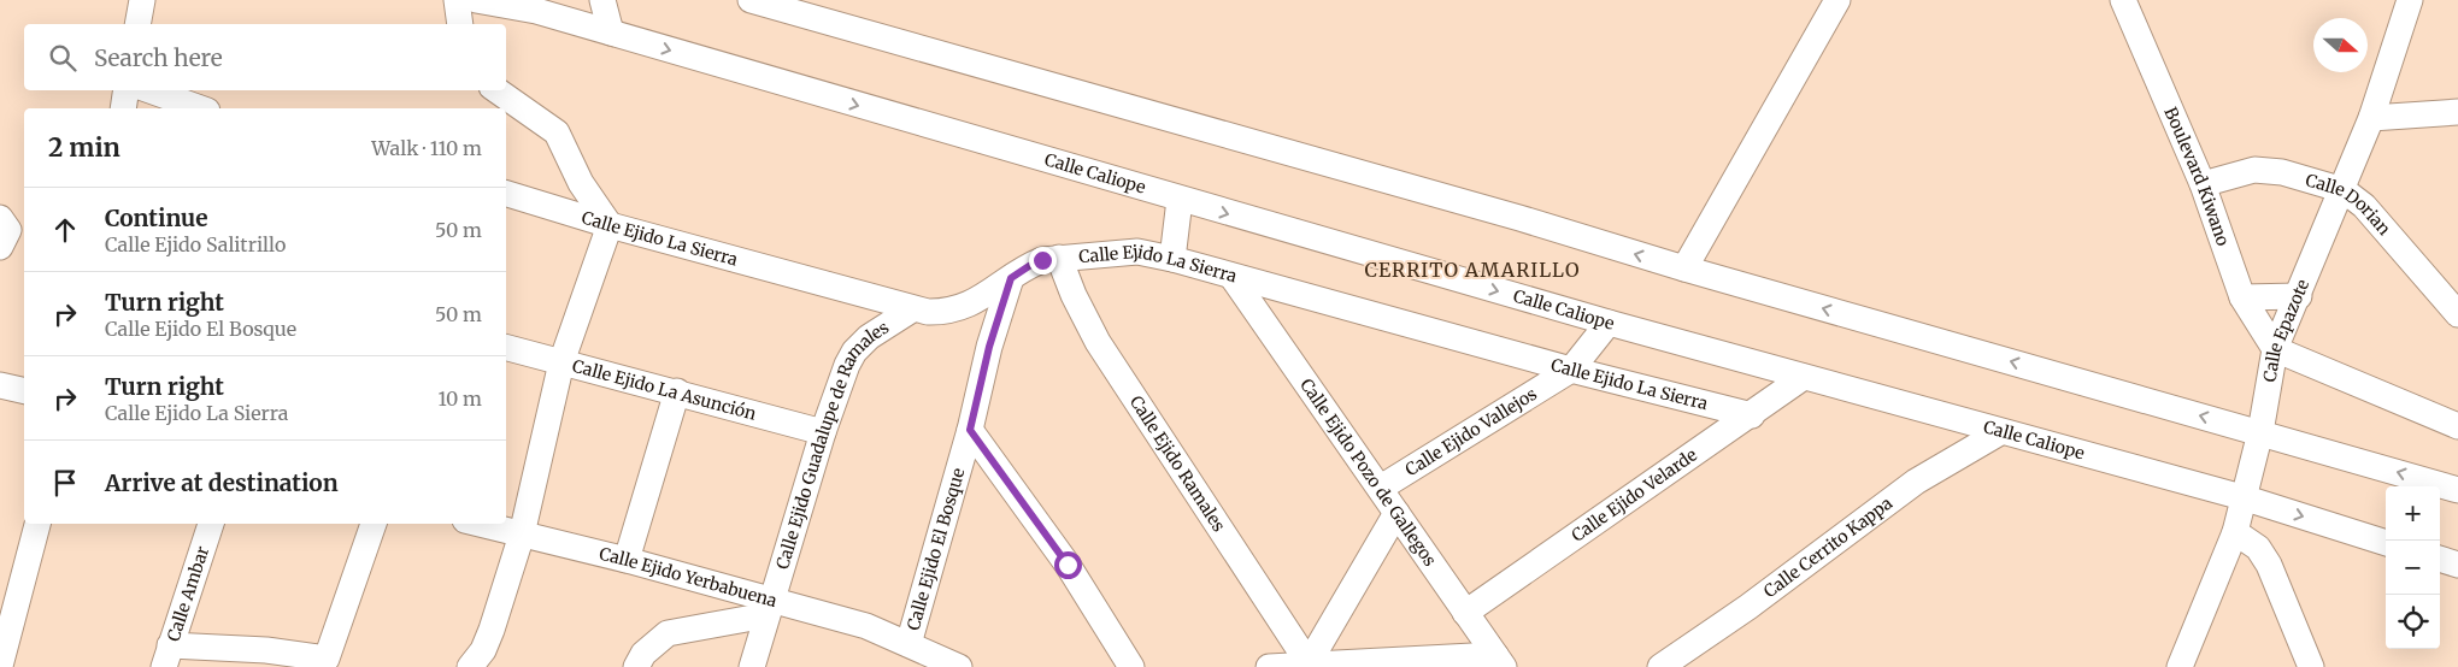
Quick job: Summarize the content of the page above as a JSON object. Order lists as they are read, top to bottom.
{
  "streets": {
    "street": [
      "Calle Caliope",
      "Boulevard Kiwano",
      "Calle Dorian",
      "Calle Ejido La Sierra",
      "Calle Epazote",
      "Calle Ejido La Asunción",
      "Calle Ejido Vallejos",
      "Calle Ejido Guadalupe de Ramales",
      "Calle Ejido Ramales",
      "Calle Ejido Pozo de Gallegos",
      "Calle Ejido Velarde",
      "Calle Cerrito Kappa",
      "Calle Ejido El Bosque",
      "Calle Ejido Yerbabuena",
      "Calle Ambar"
    ]
  },
  "crossings": [
    ["Calle Caliope", "Calle Epazote"],
    ["Calle Caliope", "Calle Ejido Vallejos"],
    ["Calle Caliope", "Calle Ejido Velarde"],
    ["Calle Caliope", "Calle Cerrito Kappa"],
    ["Boulevard Kiwano", "Calle Dorian"],
    ["Boulevard Kiwano", "Calle Epazote"],
    ["Calle Dorian", "Calle Epazote"],
    ["Calle Ejido La Sierra", "Calle Ejido Vallejos"],
    ["Calle Ejido La Sierra", "Calle Ejido Guadalupe de Ramales"],
    ["Calle Ejido La Sierra", "Calle Ejido Ramales"],
    ["Calle Ejido La Sierra", "Calle Ejido Pozo de Gallegos"],
    ["Calle Ejido La Sierra", "Calle Ejido Velarde"],
    ["Calle Ejido La Sierra", "Calle Ejido El Bosque"],
    ["Calle Ejido La Asunción", "Calle Ejido Guadalupe de Ramales"],
    ["Calle Ejido Vallejos", "Calle Ejido Pozo de Gallegos"],
    ["Calle Ejido Guadalupe de Ramales", "Calle Ejido Yerbabuena"],
    ["Calle Ejido Pozo de Gallegos", "Calle Ejido Velarde"],
    ["Calle Ejido El Bosque", "Calle Ejido Yerbabuena"]
  ],
  "districts": ["CERRITO AMARILLO"],
  "north": "right",
  "page": {
    "search": "Search here",
    "heading": ["2 min", "Walk · 110 m"],
    "list": [
      ["Continue", "Calle Ejido Salitrillo", "50 m"],
      ["Turn right", "Calle Ejido El Bosque", "50 m"],
      ["Turn right", "Calle Ejido La Sierra", "10 m"],
      "Arrive at destination"
    ],
    "map_buttons": ["+", "−"]
  }
}
